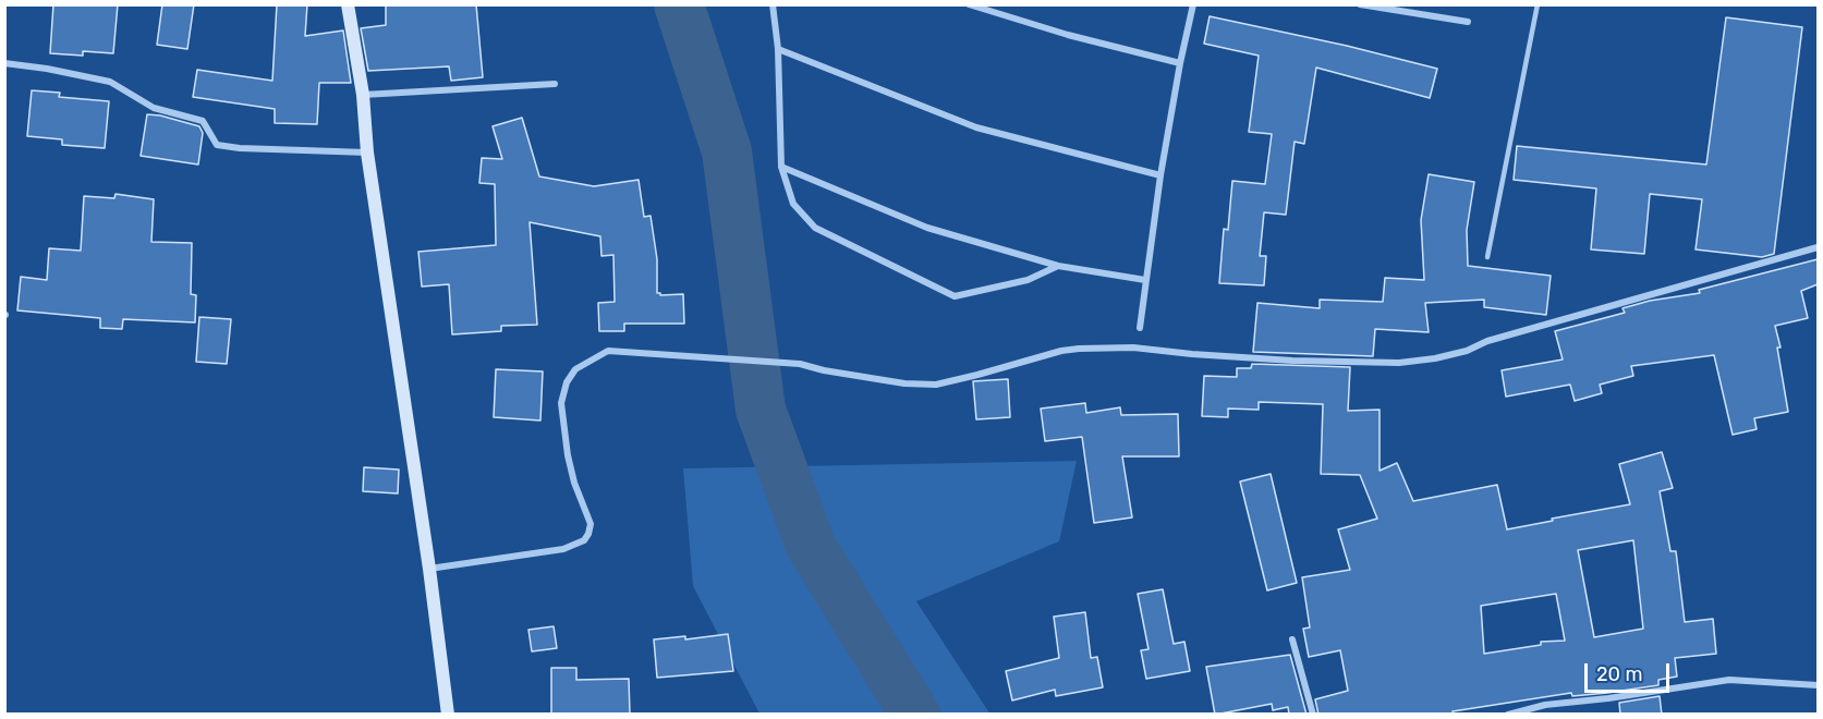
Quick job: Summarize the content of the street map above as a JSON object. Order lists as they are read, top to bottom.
{
  "scale_bar": "20 m"
}
